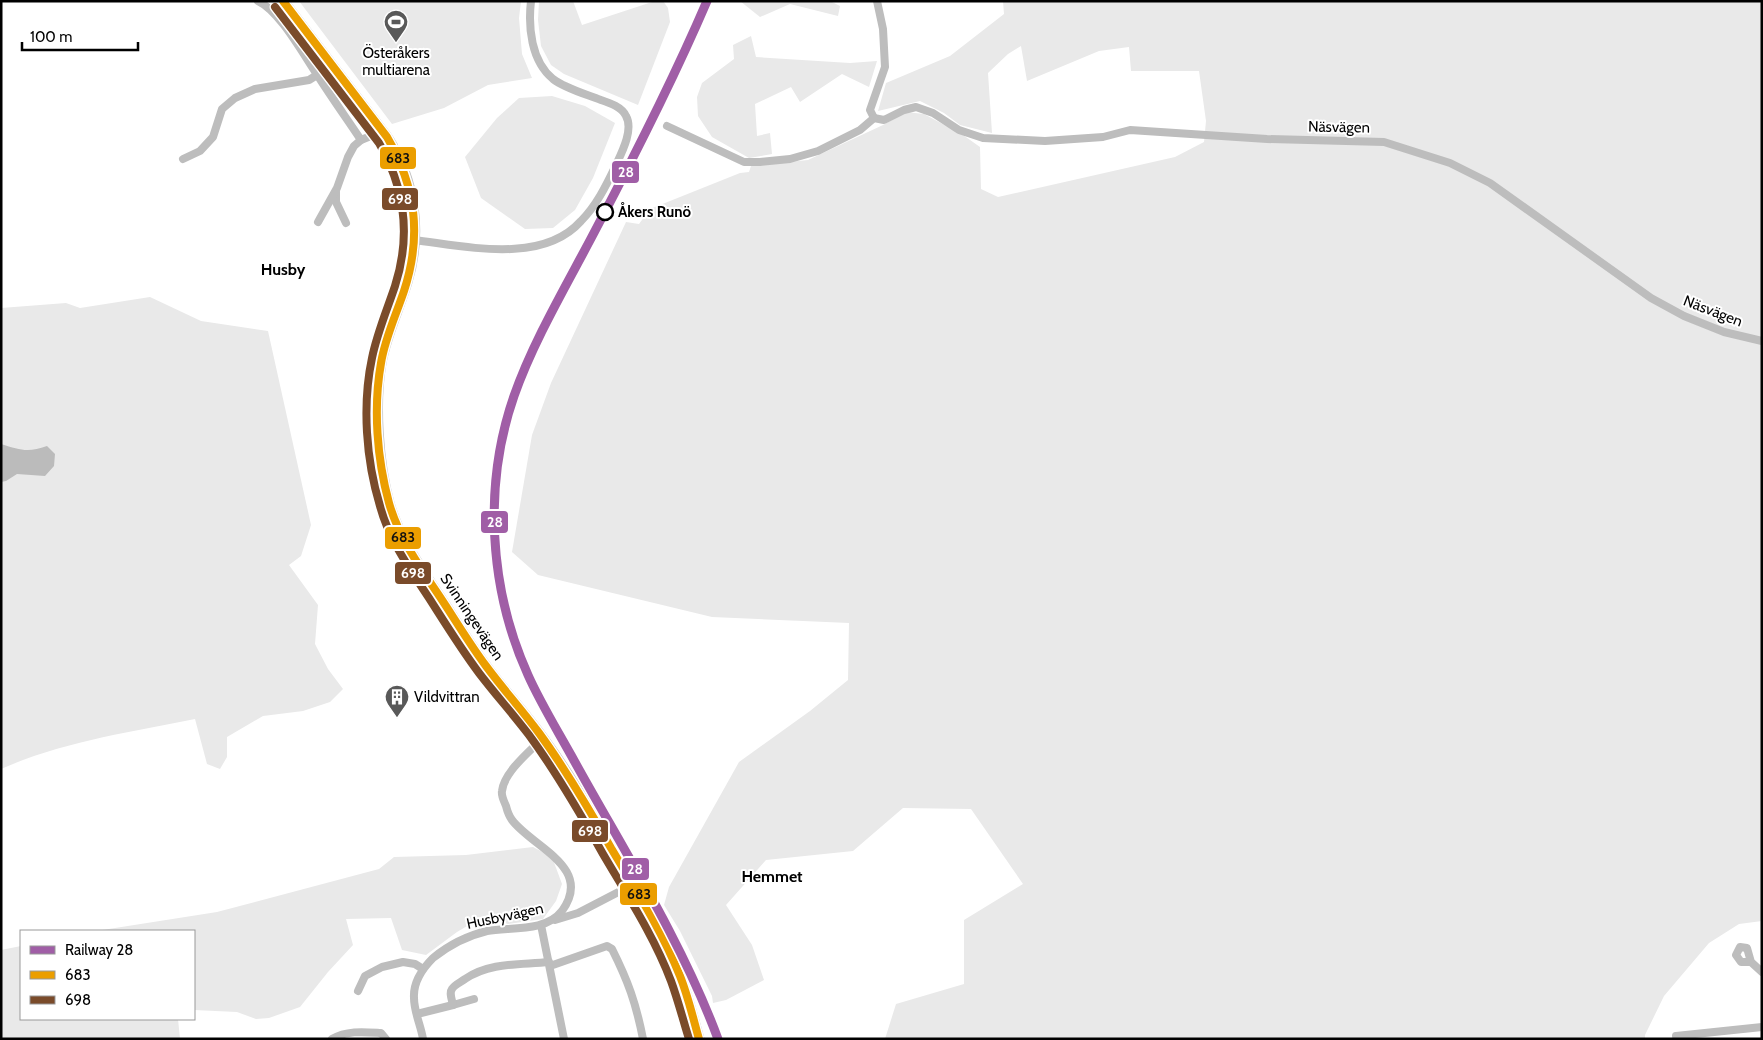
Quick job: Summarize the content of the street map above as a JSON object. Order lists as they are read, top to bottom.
{
  "streets": {
    "main road": ["Svinningevägen"],
    "street": ["Näsvägen", "Husbyvägen"]
  },
  "crossings": [
    ["Svinningevägen", "Husbyvägen"]
  ],
  "districts": ["Husby", "Hemmet"],
  "places": {
    "sports": ["Österåkers multiarena"],
    "other": ["Åkers Runö"],
    "building": ["Vildvittran"]
  },
  "lines": ["rail line 28", "transit line 683", "transit line 698"],
  "legend": ["Railway 28", "683", "698"],
  "scale_bar": "100 m"
}
